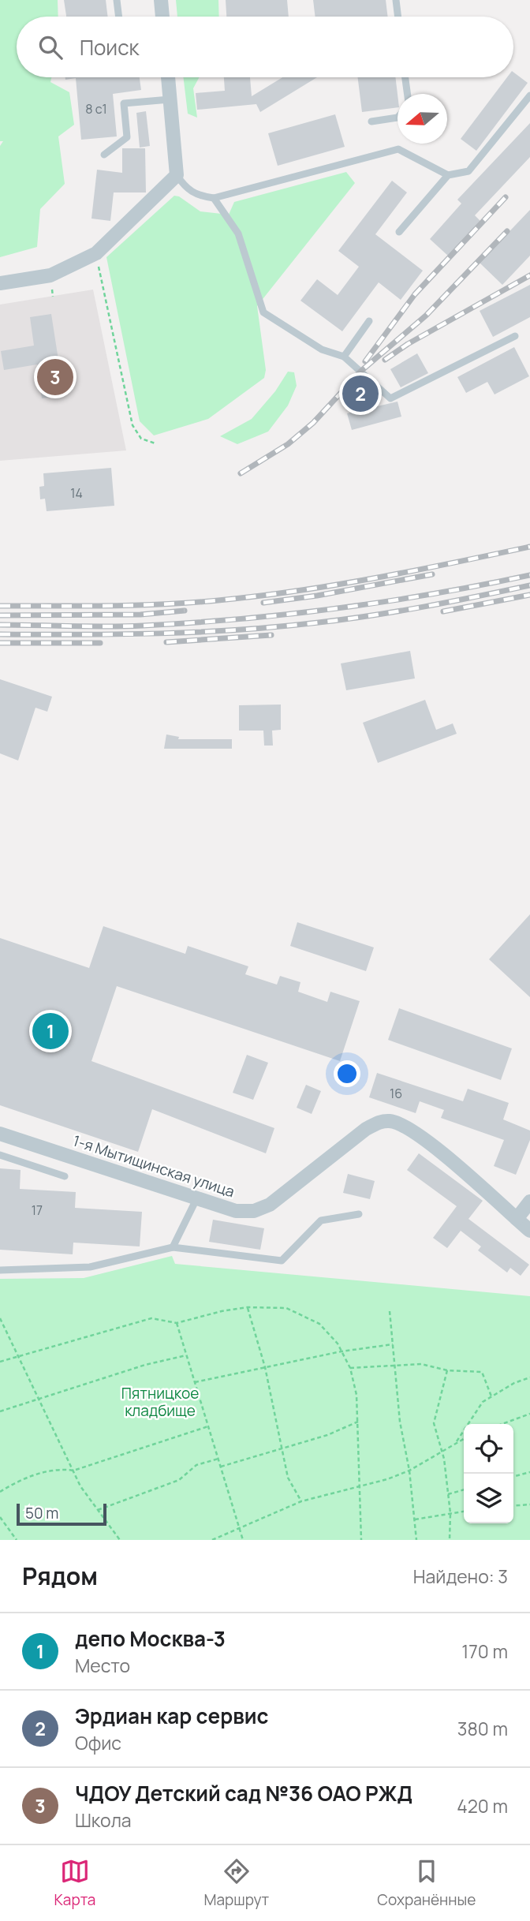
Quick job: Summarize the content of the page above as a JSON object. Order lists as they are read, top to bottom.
{
  "streets": {
    "street": ["1-я Мытищинская улица"]
  },
  "parks": ["Пятницкое кладбище"],
  "house_numbers": [
    "8 с1",
    "14",
    "16",
    "17"
  ],
  "scale_bar": "50 m",
  "north": "left",
  "page": {
    "search": "Поиск",
    "pins": ["3", "2", "1"],
    "scale": "50 m",
    "heading": ["Рядом", "Найдено: 3"],
    "list": [
      {
        "mark": "1",
        "name": "депо Москва-3",
        "note": "Место",
        "value": "170 m"
      },
      {
        "mark": "2",
        "name": "Эрдиан кар сервис",
        "note": "Офис",
        "value": "380 m"
      },
      {
        "mark": "3",
        "name": "ЧДОУ Детский сад №36 ОАО РЖД",
        "note": "Школа",
        "value": "420 m"
      }
    ],
    "nav": ["Карта", "Маршрут", "Сохранённые"]
  }
}
